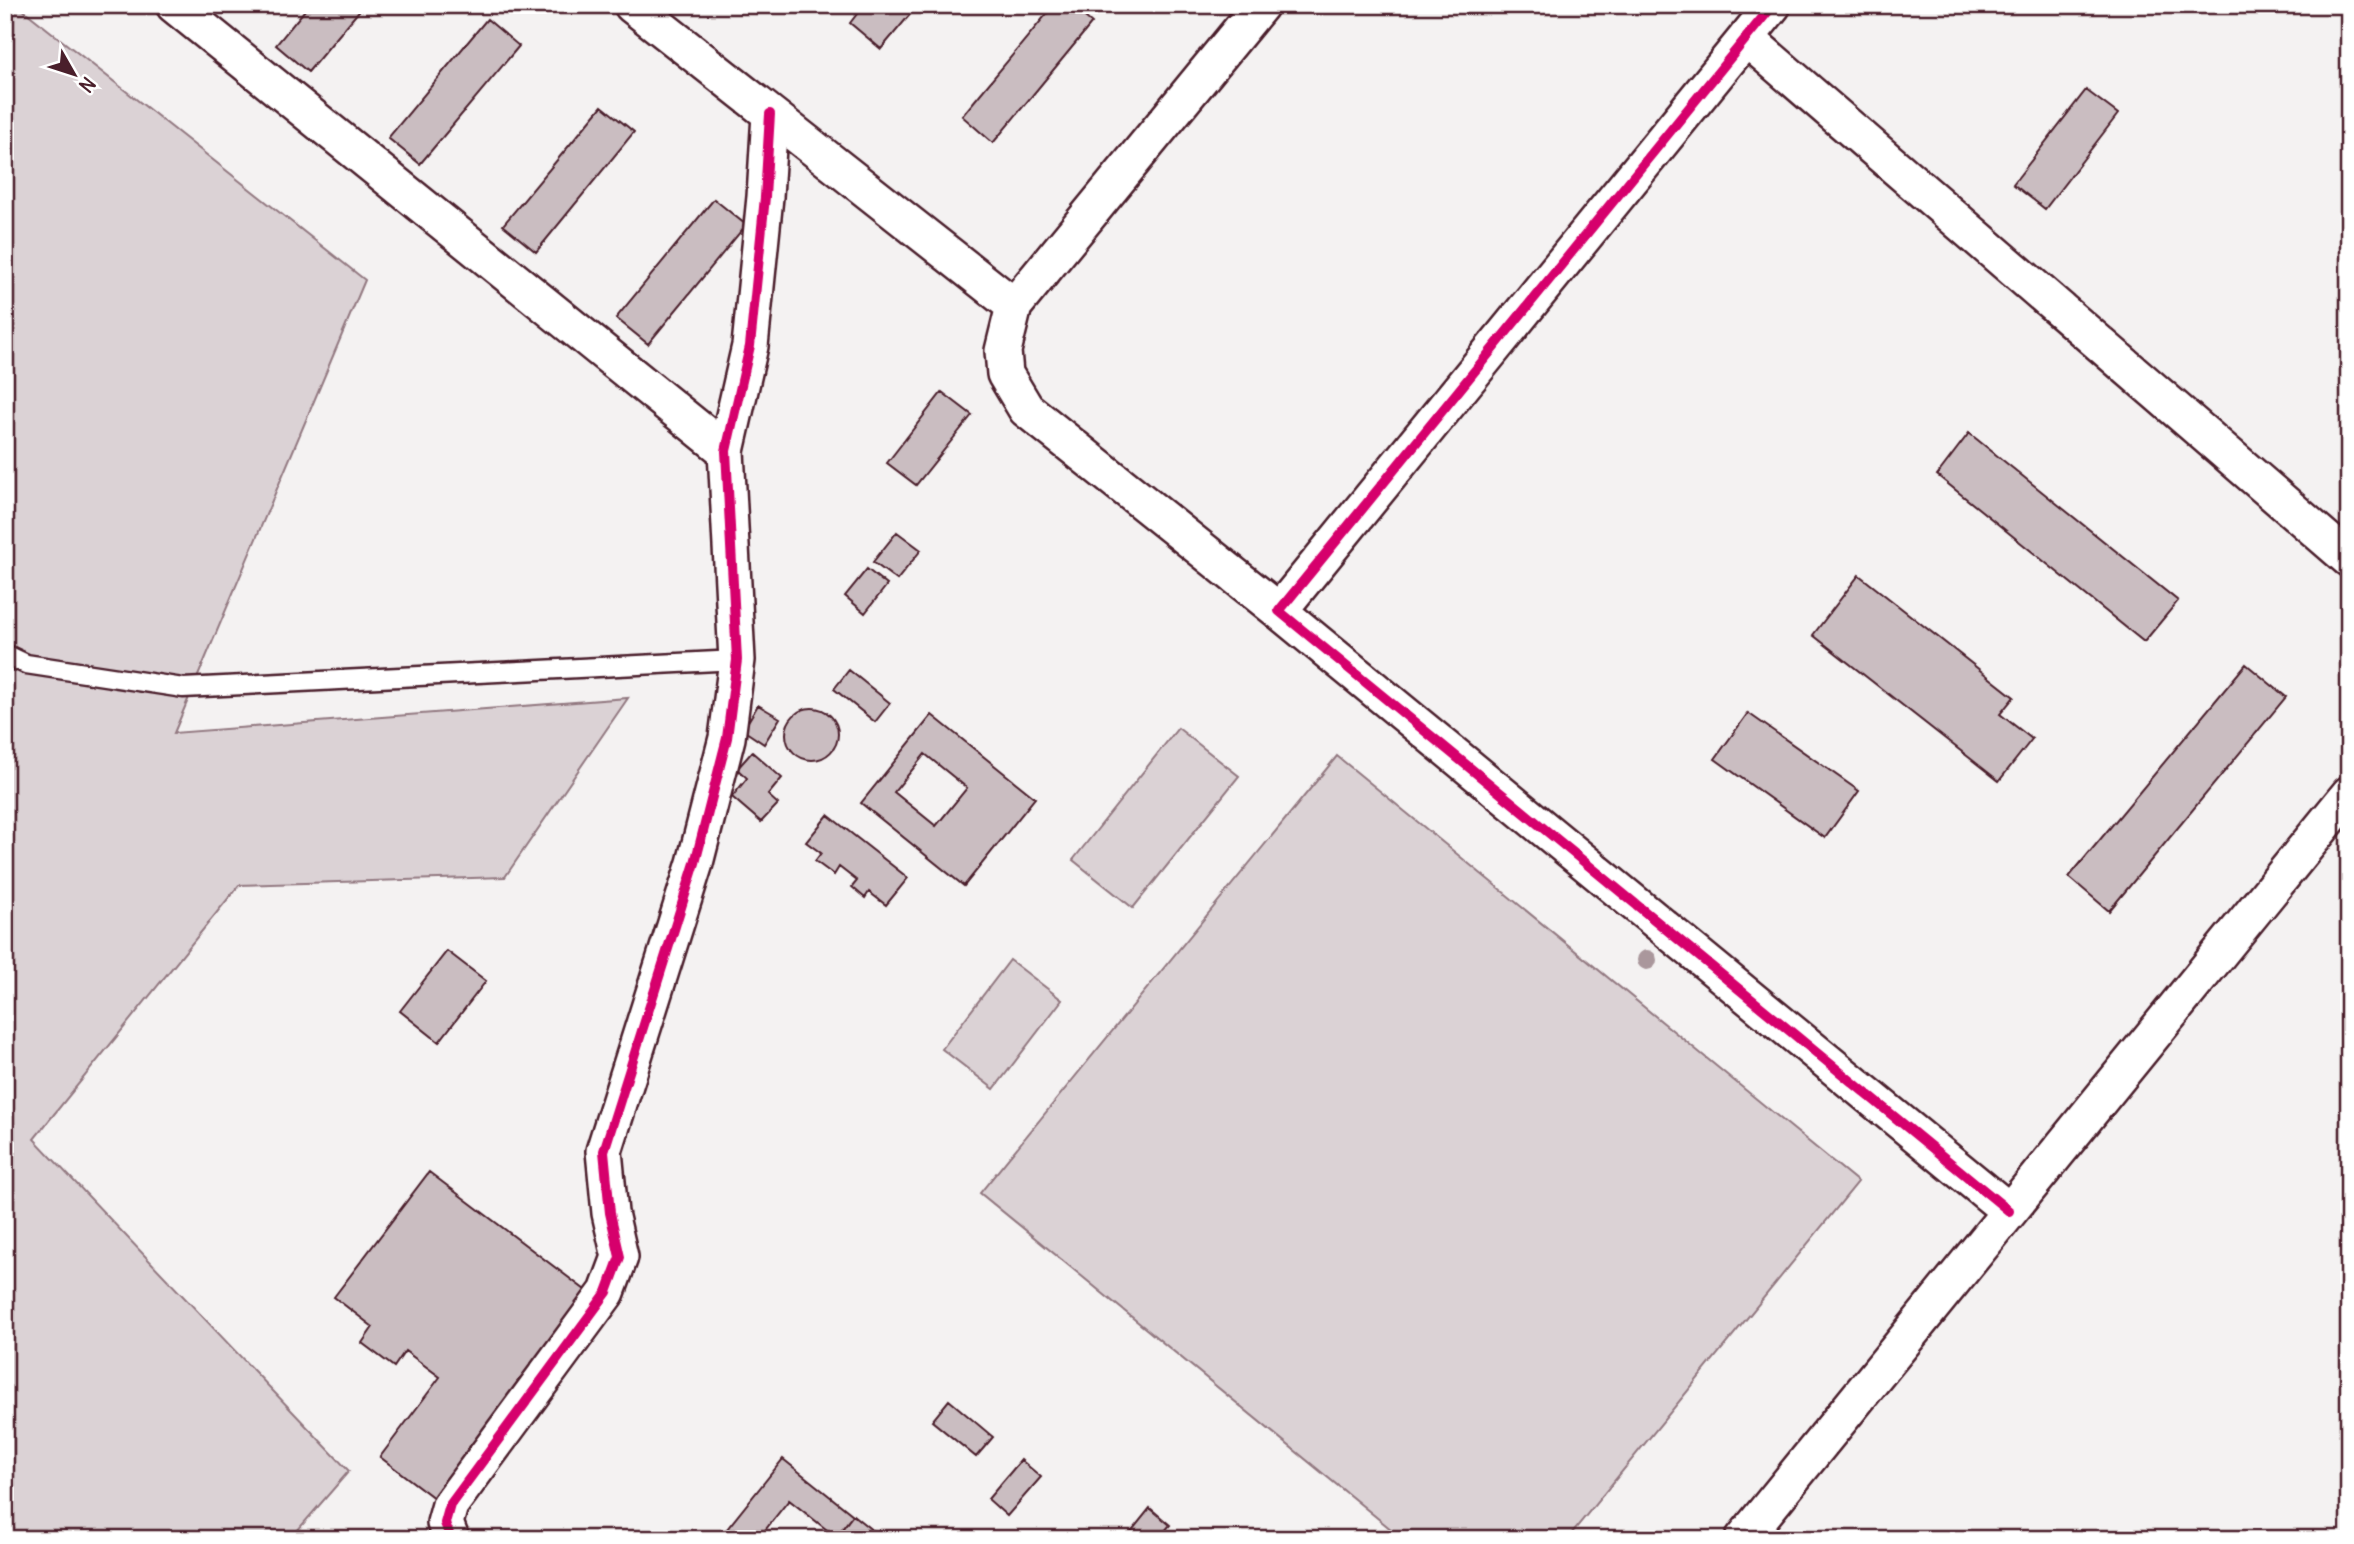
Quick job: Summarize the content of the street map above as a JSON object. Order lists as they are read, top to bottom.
{
  "north": "bottom right"
}
